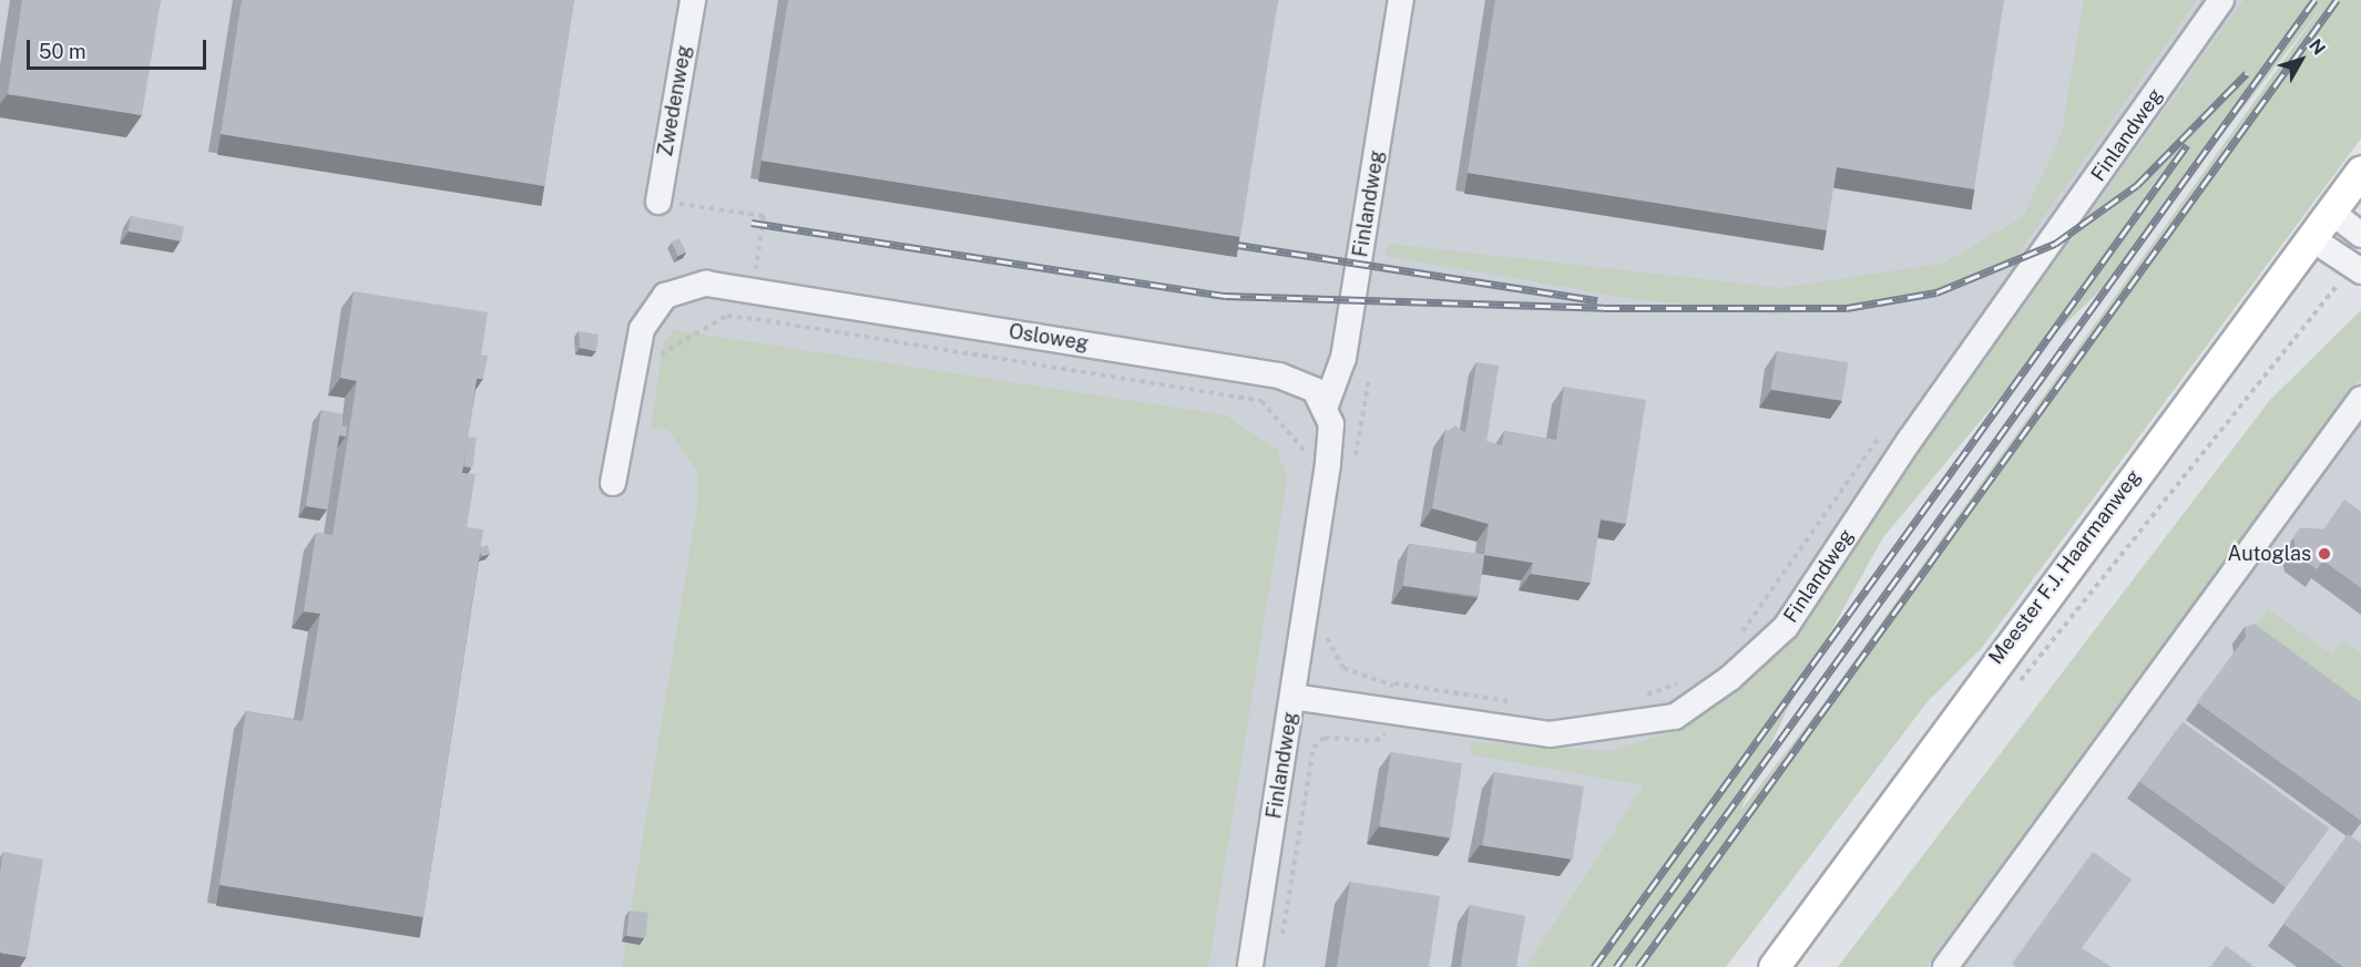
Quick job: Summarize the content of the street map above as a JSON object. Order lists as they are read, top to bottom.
{
  "streets": {
    "main road": ["Meester F.J. Haarmanweg"],
    "street": ["Zwedenweg", "Finlandweg", "Osloweg"]
  },
  "crossings": [
    ["Finlandweg", "Osloweg"]
  ],
  "places": ["Autoglas"],
  "scale_bar": "50 m",
  "north": "top right"
}
